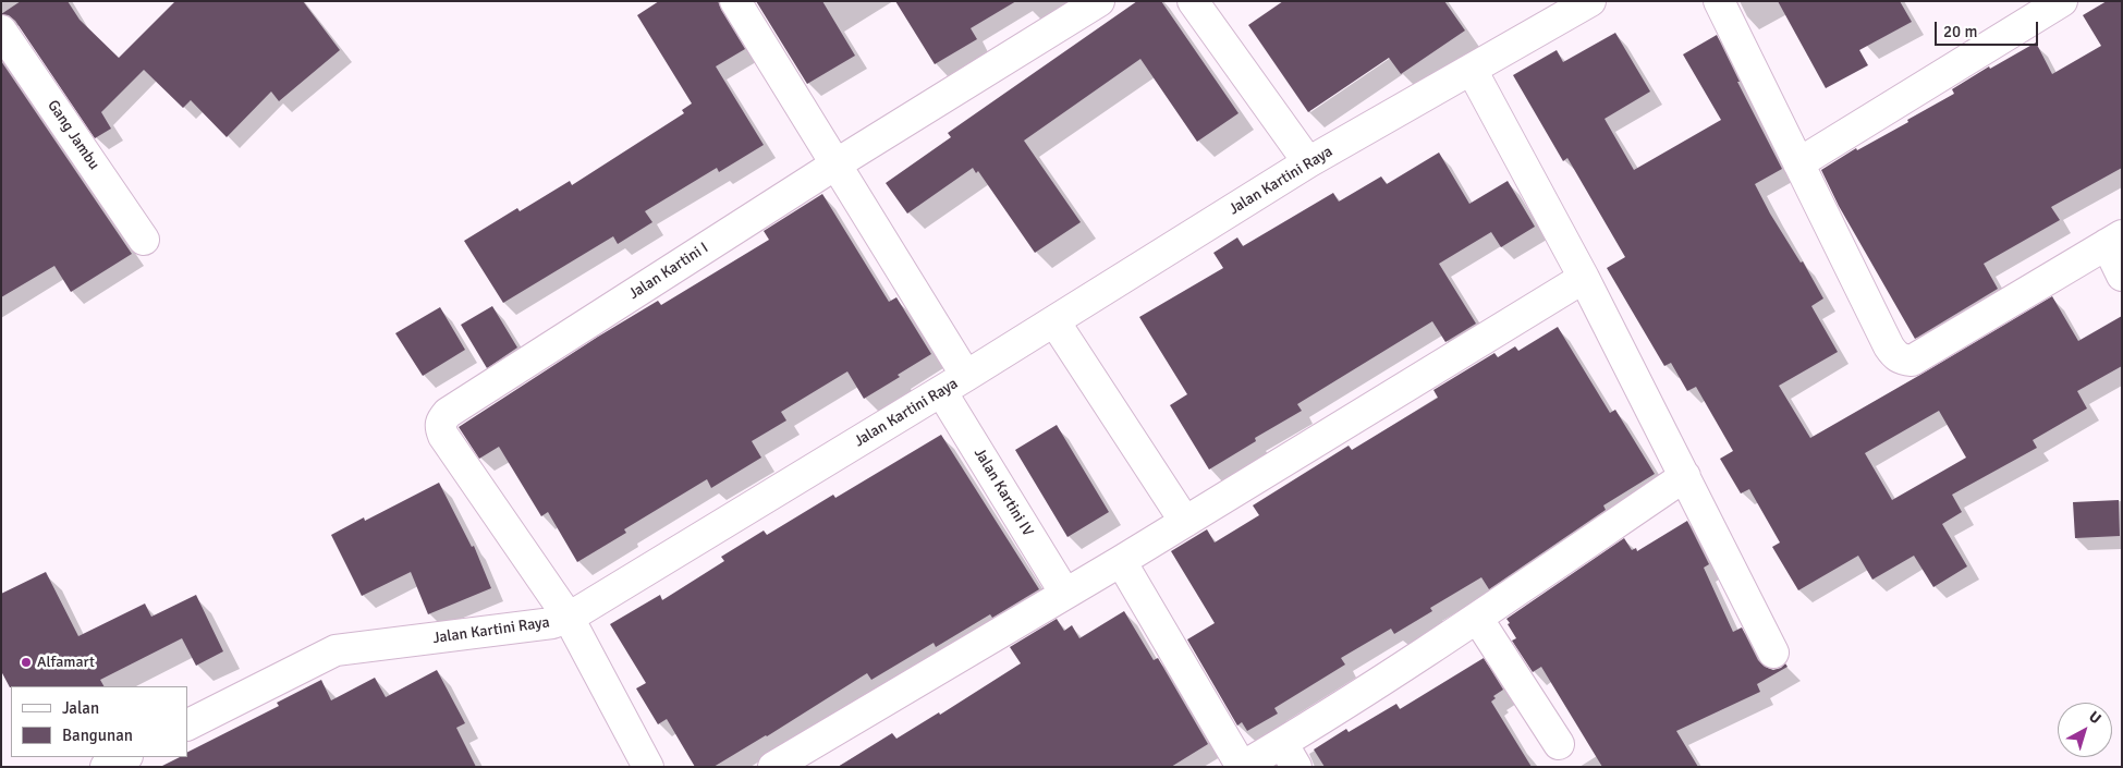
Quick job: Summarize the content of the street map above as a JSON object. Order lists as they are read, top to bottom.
{
  "streets": {
    "street": [
      "Gang Jambu",
      "Jalan Kartini Raya",
      "Jalan Kartini I",
      "Jalan Kartini IV"
    ]
  },
  "crossings": [
    ["Jalan Kartini Raya", "Jalan Kartini I"],
    ["Jalan Kartini Raya", "Jalan Kartini IV"],
    ["Jalan Kartini I", "Jalan Kartini IV"]
  ],
  "places": ["Alfamart"],
  "legend": ["Jalan", "Bangunan"],
  "scale_bar": "20 m",
  "north": "top right"
}
